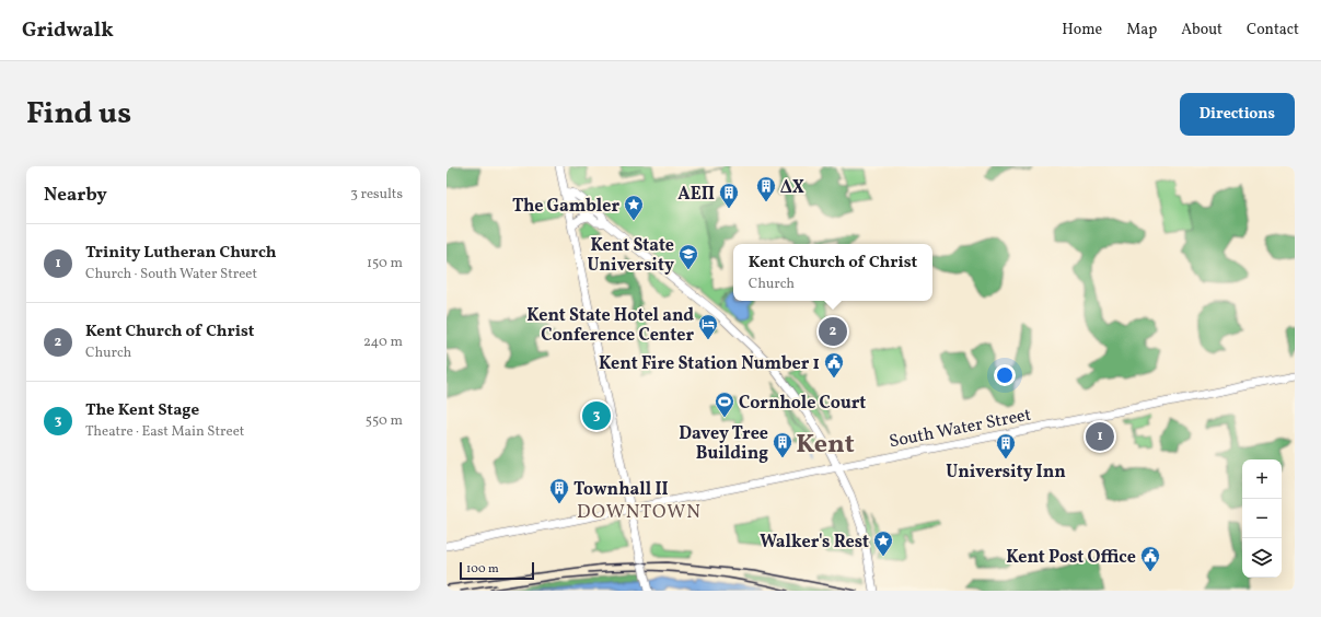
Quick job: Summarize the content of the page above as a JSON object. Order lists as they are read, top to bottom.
{
  "streets": {
    "main road": ["South Water Street"]
  },
  "districts": ["Kent", "DOWNTOWN"],
  "places": {
    "building": [
      "ΔΧ",
      "ΑΕΠ",
      "Davey Tree Building",
      "University Inn",
      "Townhall II"
    ],
    "place": ["The Gambler", "Walker's Rest"],
    "school or university": ["Kent State University"],
    "hotel": ["Kent State Hotel and Conference Center"],
    "public building": ["Kent Fire Station Number 1", "Kent Post Office"],
    "sports": ["Cornhole Court"]
  },
  "scale_bar": "100 m",
  "page": {
    "header": "Gridwalk",
    "nav": [
      "Home",
      "Map",
      "About",
      "Contact"
    ],
    "title": "Find us",
    "buttons": "Directions",
    "heading": ["Nearby", "3 results"],
    "list": [
      {
        "mark": "1",
        "name": "Trinity Lutheran Church",
        "note": "Church · South Water Street",
        "value": "150 m"
      },
      {
        "mark": "2",
        "name": "Kent Church of Christ",
        "note": "Church",
        "value": "240 m"
      },
      {
        "mark": "3",
        "name": "The Kent Stage",
        "note": "Theatre · East Main Street",
        "value": "550 m"
      }
    ],
    "popup": ["Kent Church of Christ", "Church"],
    "pins": ["2", "3", "1"],
    "map_buttons": ["+", "−"],
    "scale": "100 m"
  }
}
